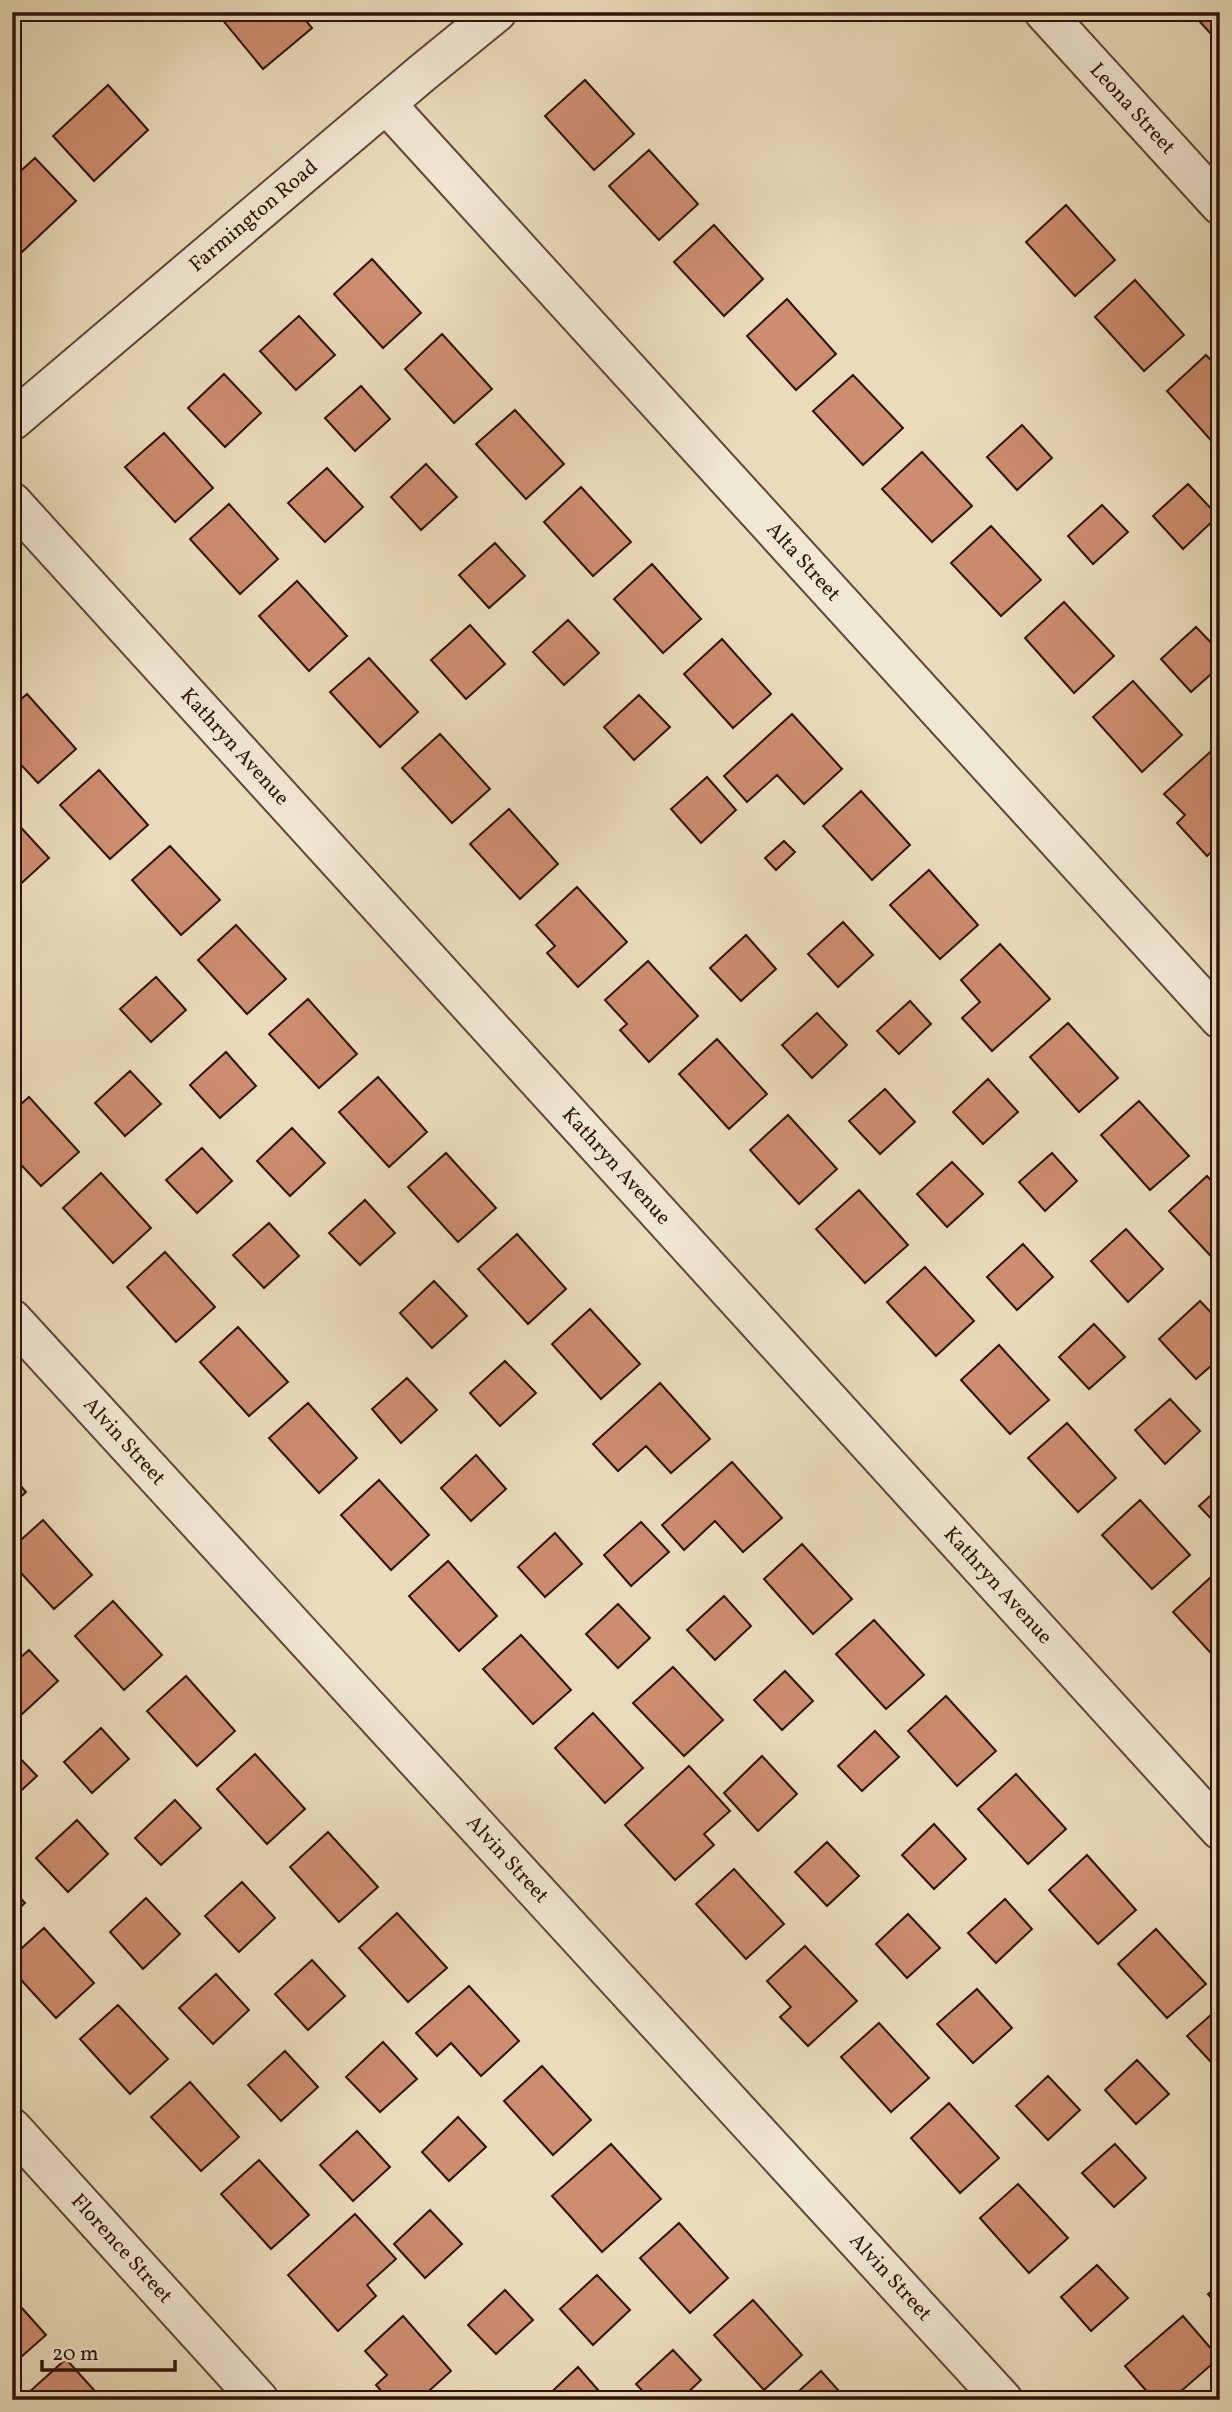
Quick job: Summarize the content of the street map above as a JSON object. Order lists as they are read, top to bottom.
{
  "streets": {
    "street": [
      "Leona Street",
      "Farmington Road",
      "Alta Street",
      "Kathryn Avenue",
      "Alvin Street",
      "Florence Street"
    ]
  },
  "crossings": [
    ["Farmington Road", "Alta Street"]
  ],
  "scale_bar": "20 m"
}
